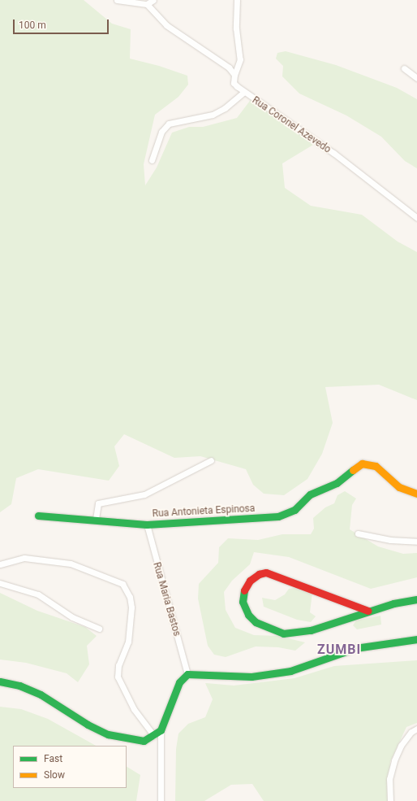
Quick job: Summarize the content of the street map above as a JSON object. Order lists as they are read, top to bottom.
{
  "streets": {
    "street": ["Rua Coronel Azevedo", "Rua Antonieta Espinosa", "Rua Maria Bastos"]
  },
  "crossings": [
    ["Rua Antonieta Espinosa", "Rua Maria Bastos"]
  ],
  "districts": ["ZUMBI"],
  "legend": ["Fast", "Slow"],
  "scale_bar": "100 m"
}
